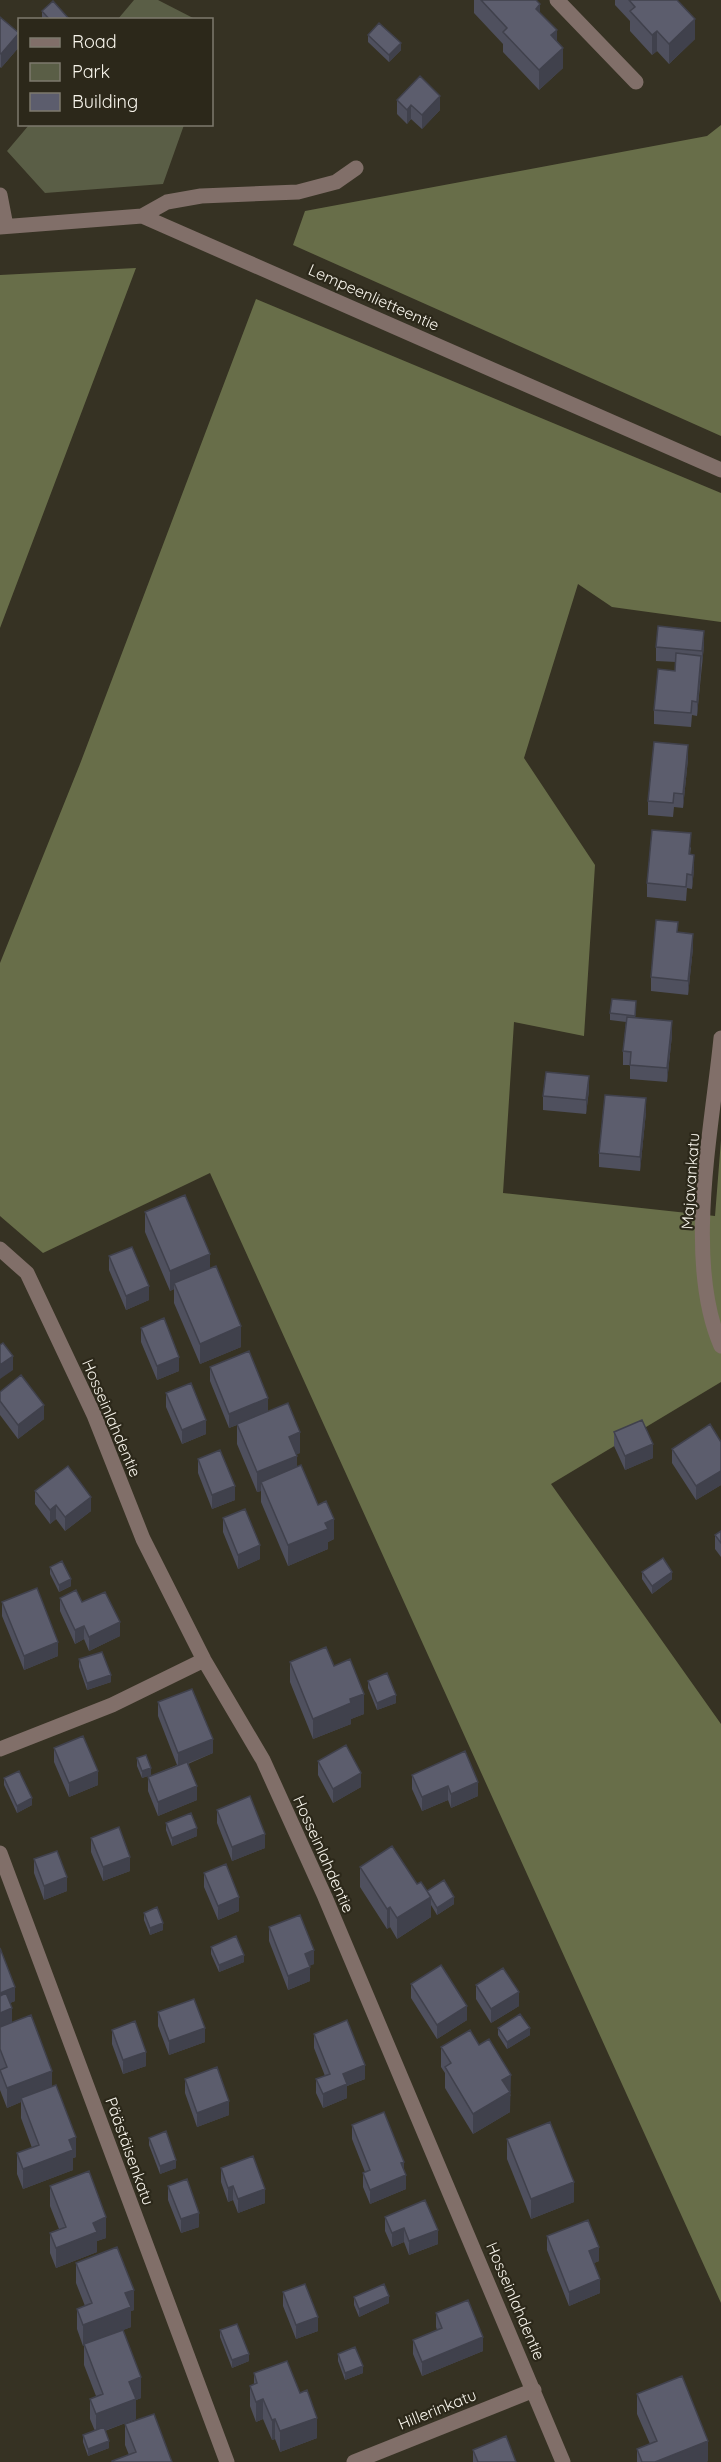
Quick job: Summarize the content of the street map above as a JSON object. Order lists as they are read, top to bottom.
{
  "streets": {
    "street": [
      "Lempeenlietteentie",
      "Majavankatu",
      "Hosseinlahdentie",
      "Päästäisenkatu",
      "Hillerinkatu"
    ]
  },
  "crossings": [
    ["Hosseinlahdentie", "Hillerinkatu"]
  ],
  "legend": ["Road", "Park", "Building"]
}
